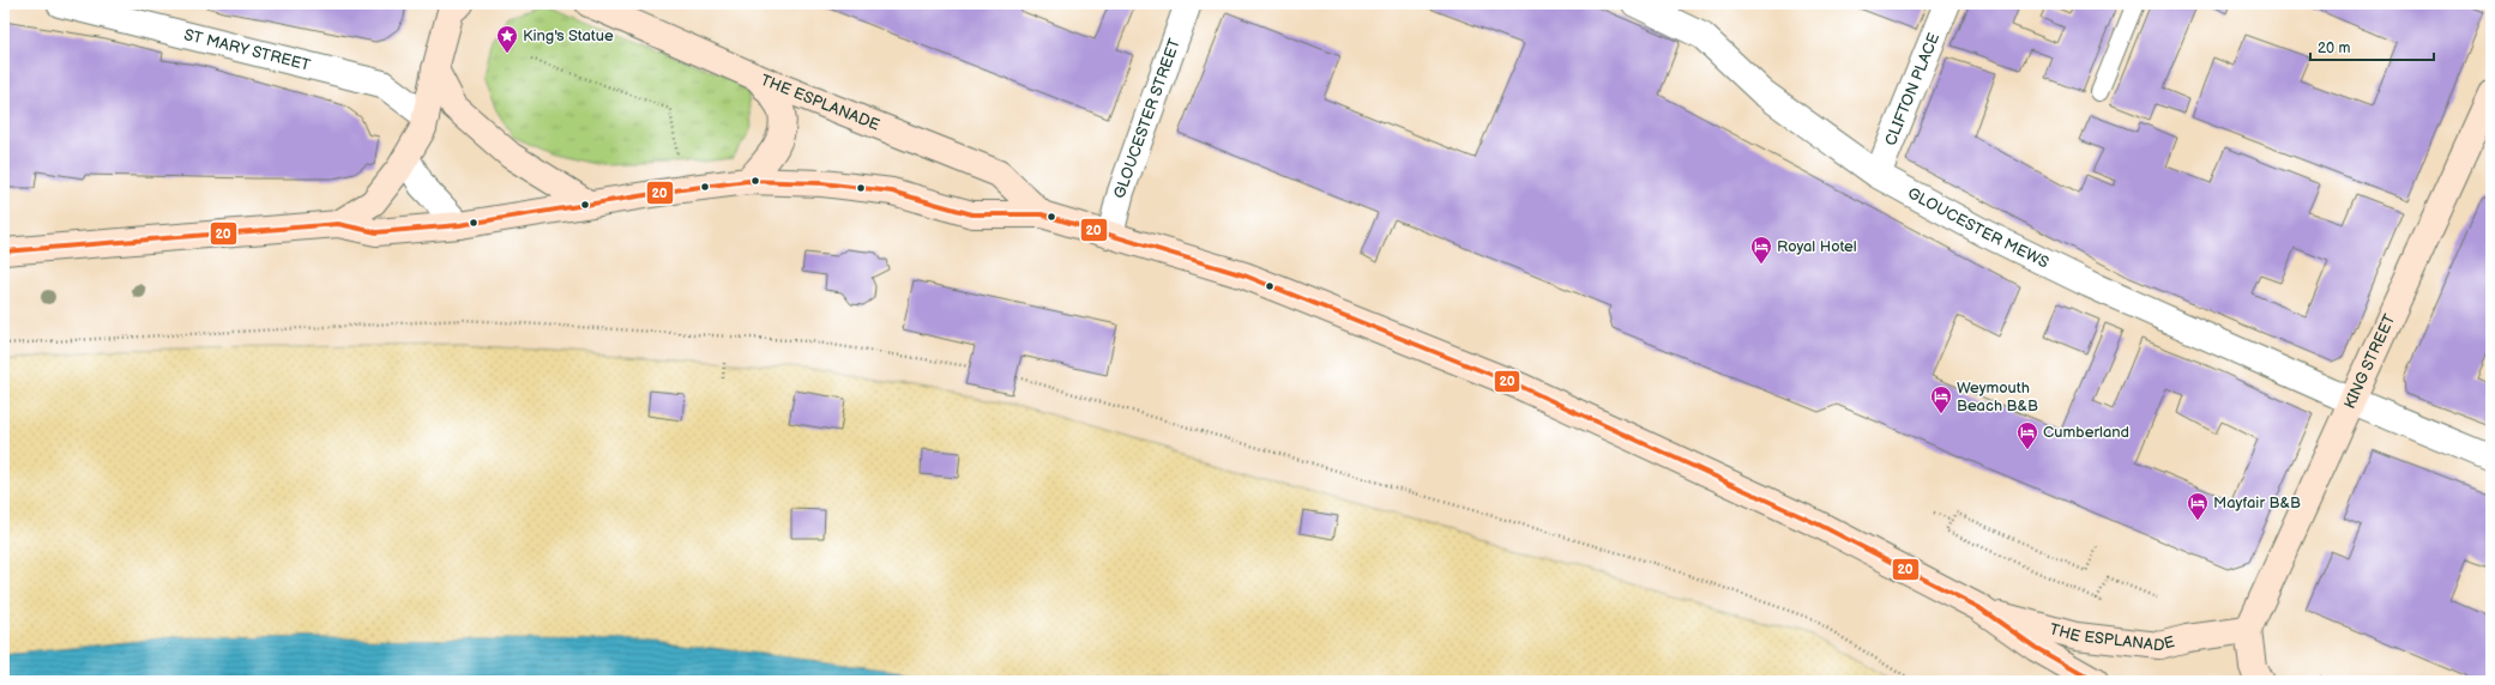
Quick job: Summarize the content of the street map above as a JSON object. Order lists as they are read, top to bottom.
{
  "streets": {
    "street": [
      "ST MARY STREET",
      "CLIFTON PLACE",
      "THE ESPLANADE",
      "GLOUCESTER STREET",
      "GLOUCESTER MEWS",
      "KING STREET"
    ]
  },
  "crossings": [
    ["ST MARY STREET", "THE ESPLANADE"],
    ["CLIFTON PLACE", "GLOUCESTER MEWS"],
    ["THE ESPLANADE", "GLOUCESTER STREET"],
    ["THE ESPLANADE", "KING STREET"],
    ["GLOUCESTER MEWS", "KING STREET"]
  ],
  "places": {
    "place": ["King's Statue"],
    "hotel": [
      "Royal Hotel",
      "Weymouth Beach B&B",
      "Cumberland",
      "Mayfair B&B"
    ]
  },
  "lines": ["transit line 20"],
  "scale_bar": "20 m"
}
